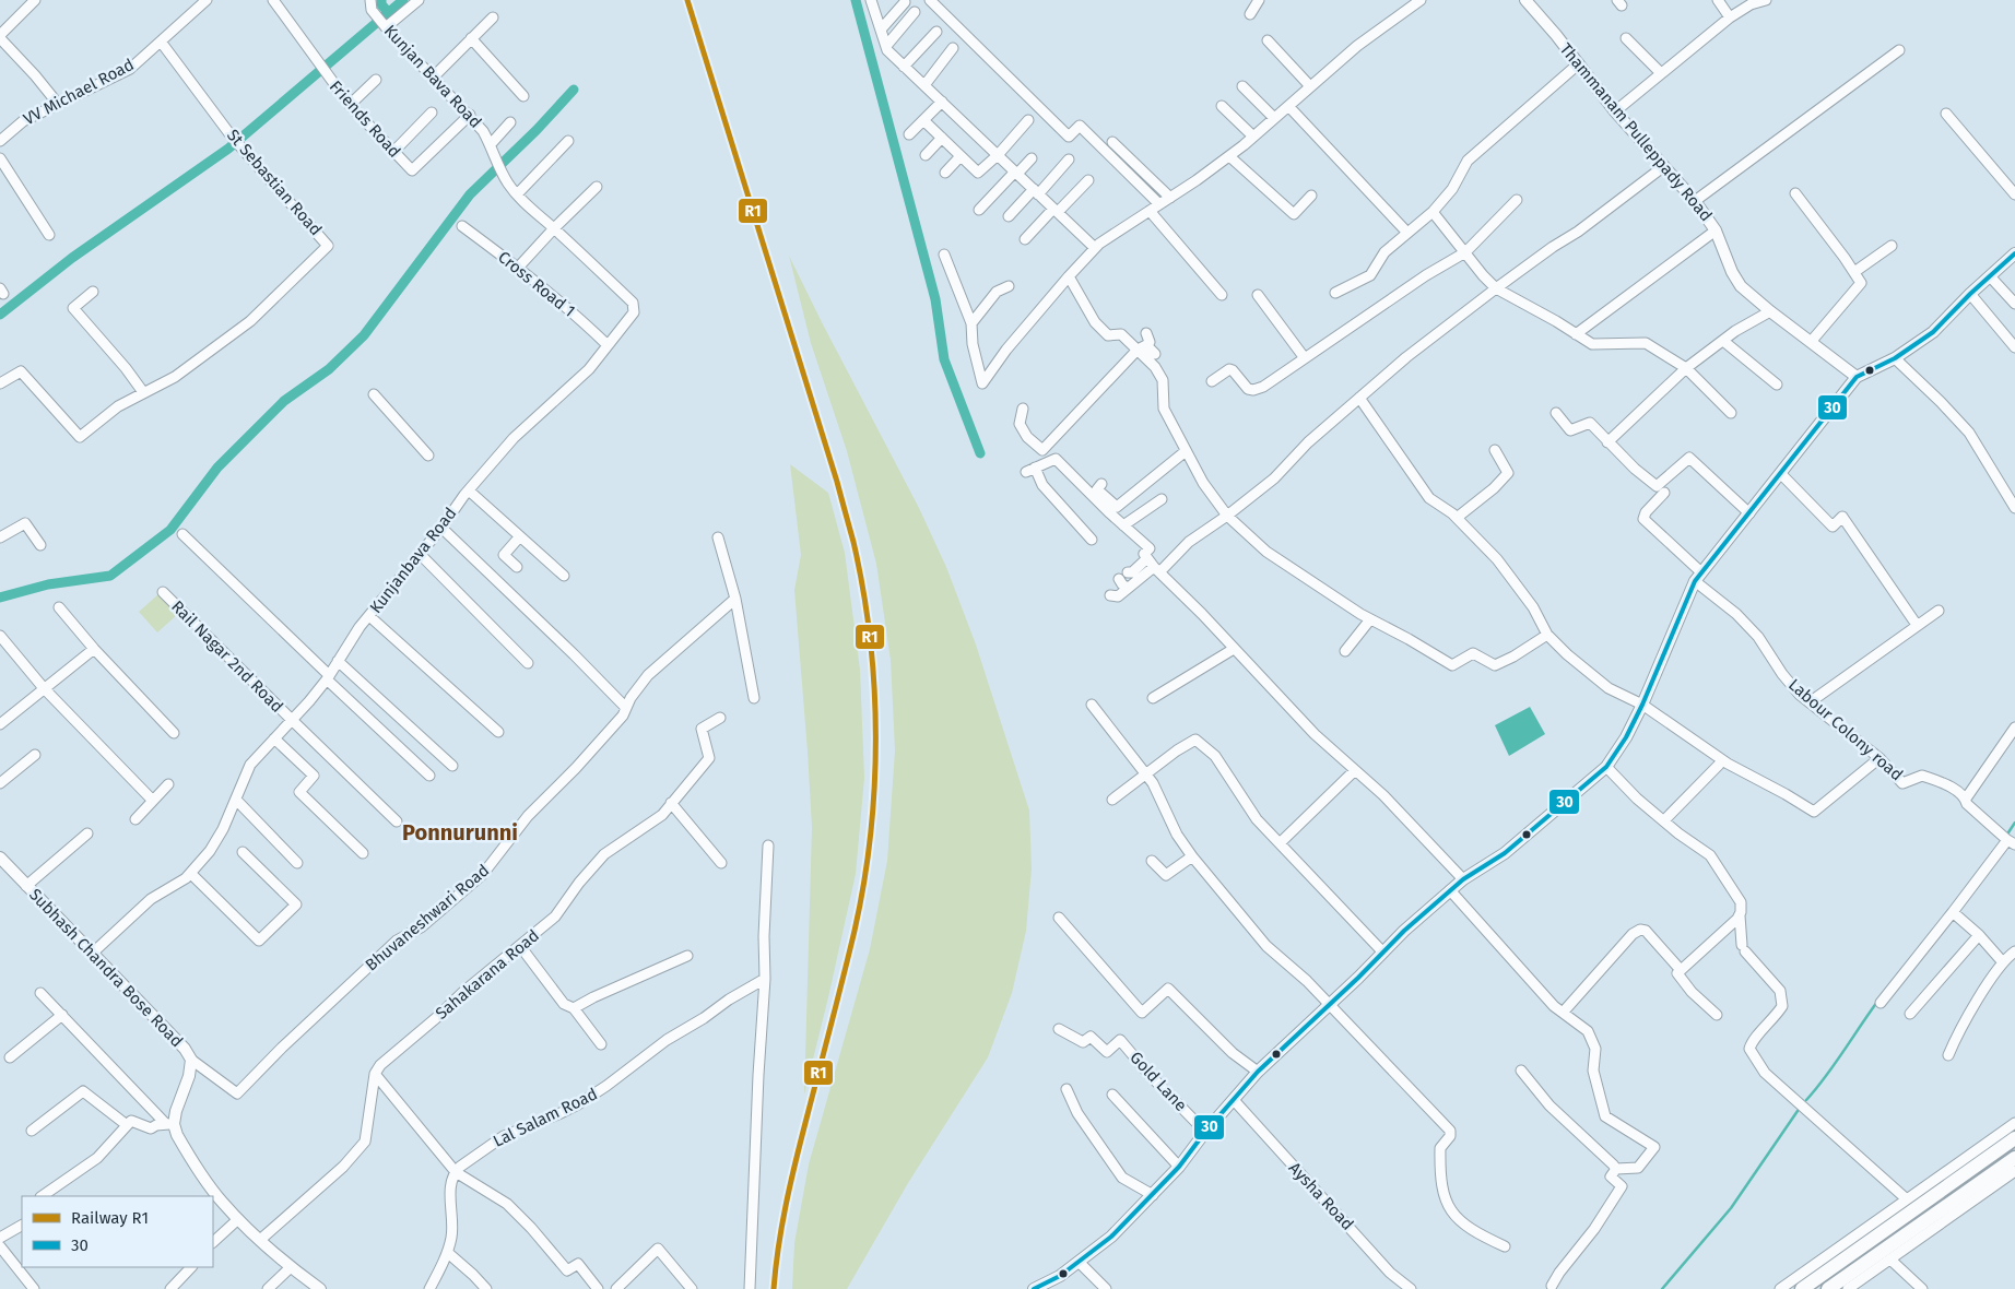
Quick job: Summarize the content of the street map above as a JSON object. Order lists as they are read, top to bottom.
{
  "streets": {
    "main road": ["Thammanam Pulleppady Road", "Subhash Chandra Bose Road"],
    "street": [
      "Kunjan Bava Road",
      "VV Michael Road",
      "Friends Road",
      "St Sebastian Road",
      "Cross Road 1",
      "Kunjanbava Road",
      "Rail Nagar 2nd Road",
      "Labour Colony road",
      "Bhuvaneshwari Road",
      "Sahakarana Road",
      "Gold Lane",
      "Lal Salam Road",
      "Aysha Road"
    ]
  },
  "crossings": [
    ["Kunjan Bava Road", "Friends Road"],
    ["Kunjan Bava Road", "Kunjanbava Road"],
    ["VV Michael Road", "St Sebastian Road"],
    ["Cross Road 1", "Kunjanbava Road"],
    ["Kunjanbava Road", "Rail Nagar 2nd Road"],
    ["Kunjanbava Road", "Subhash Chandra Bose Road"],
    ["Bhuvaneshwari Road", "Subhash Chandra Bose Road"]
  ],
  "districts": ["Ponnurunni"],
  "lines": ["rail line R1", "transit line 30"],
  "legend": ["Railway R1", "30"]
}
